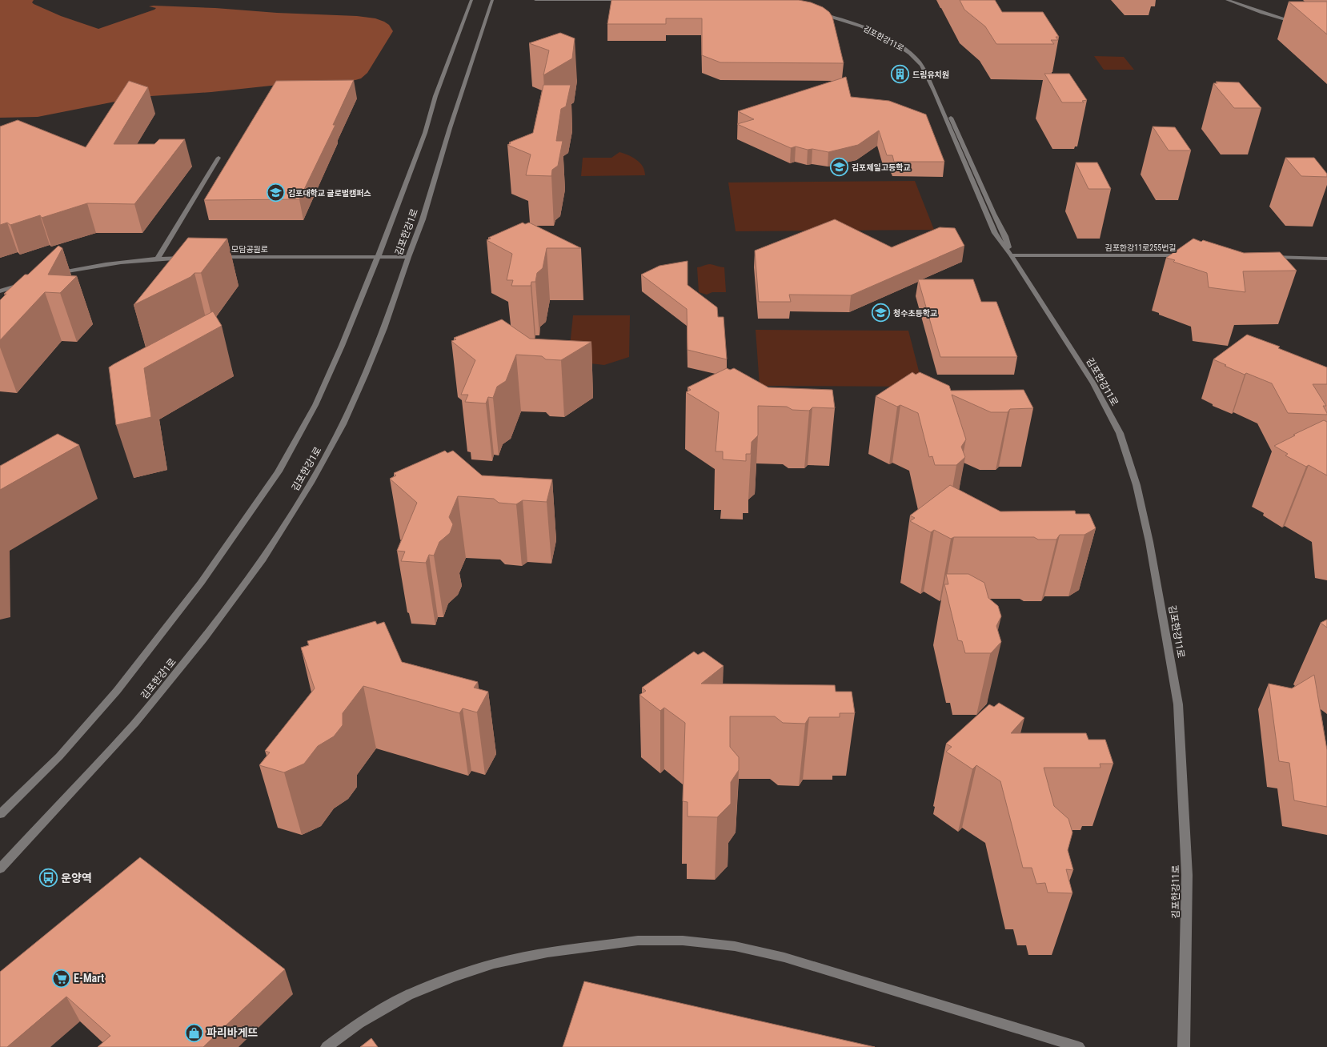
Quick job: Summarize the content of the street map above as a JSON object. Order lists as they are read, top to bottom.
{
  "streets": {
    "street": [
      "김포한강11로",
      "김포한강1로",
      "김포한강11로255번길",
      "모담공원로"
    ]
  },
  "crossings": [
    ["김포한강11로", "김포한강11로255번길"],
    ["김포한강1로", "모담공원로"]
  ],
  "places": {
    "building": ["드림유치원"],
    "school or university": ["김포제일고등학교", "김포대학교 글로벌캠퍼스", "청수초등학교"],
    "bus stop": ["운양역"],
    "supermarket": ["E-Mart"],
    "shop": ["파리바게뜨"]
  }
}
